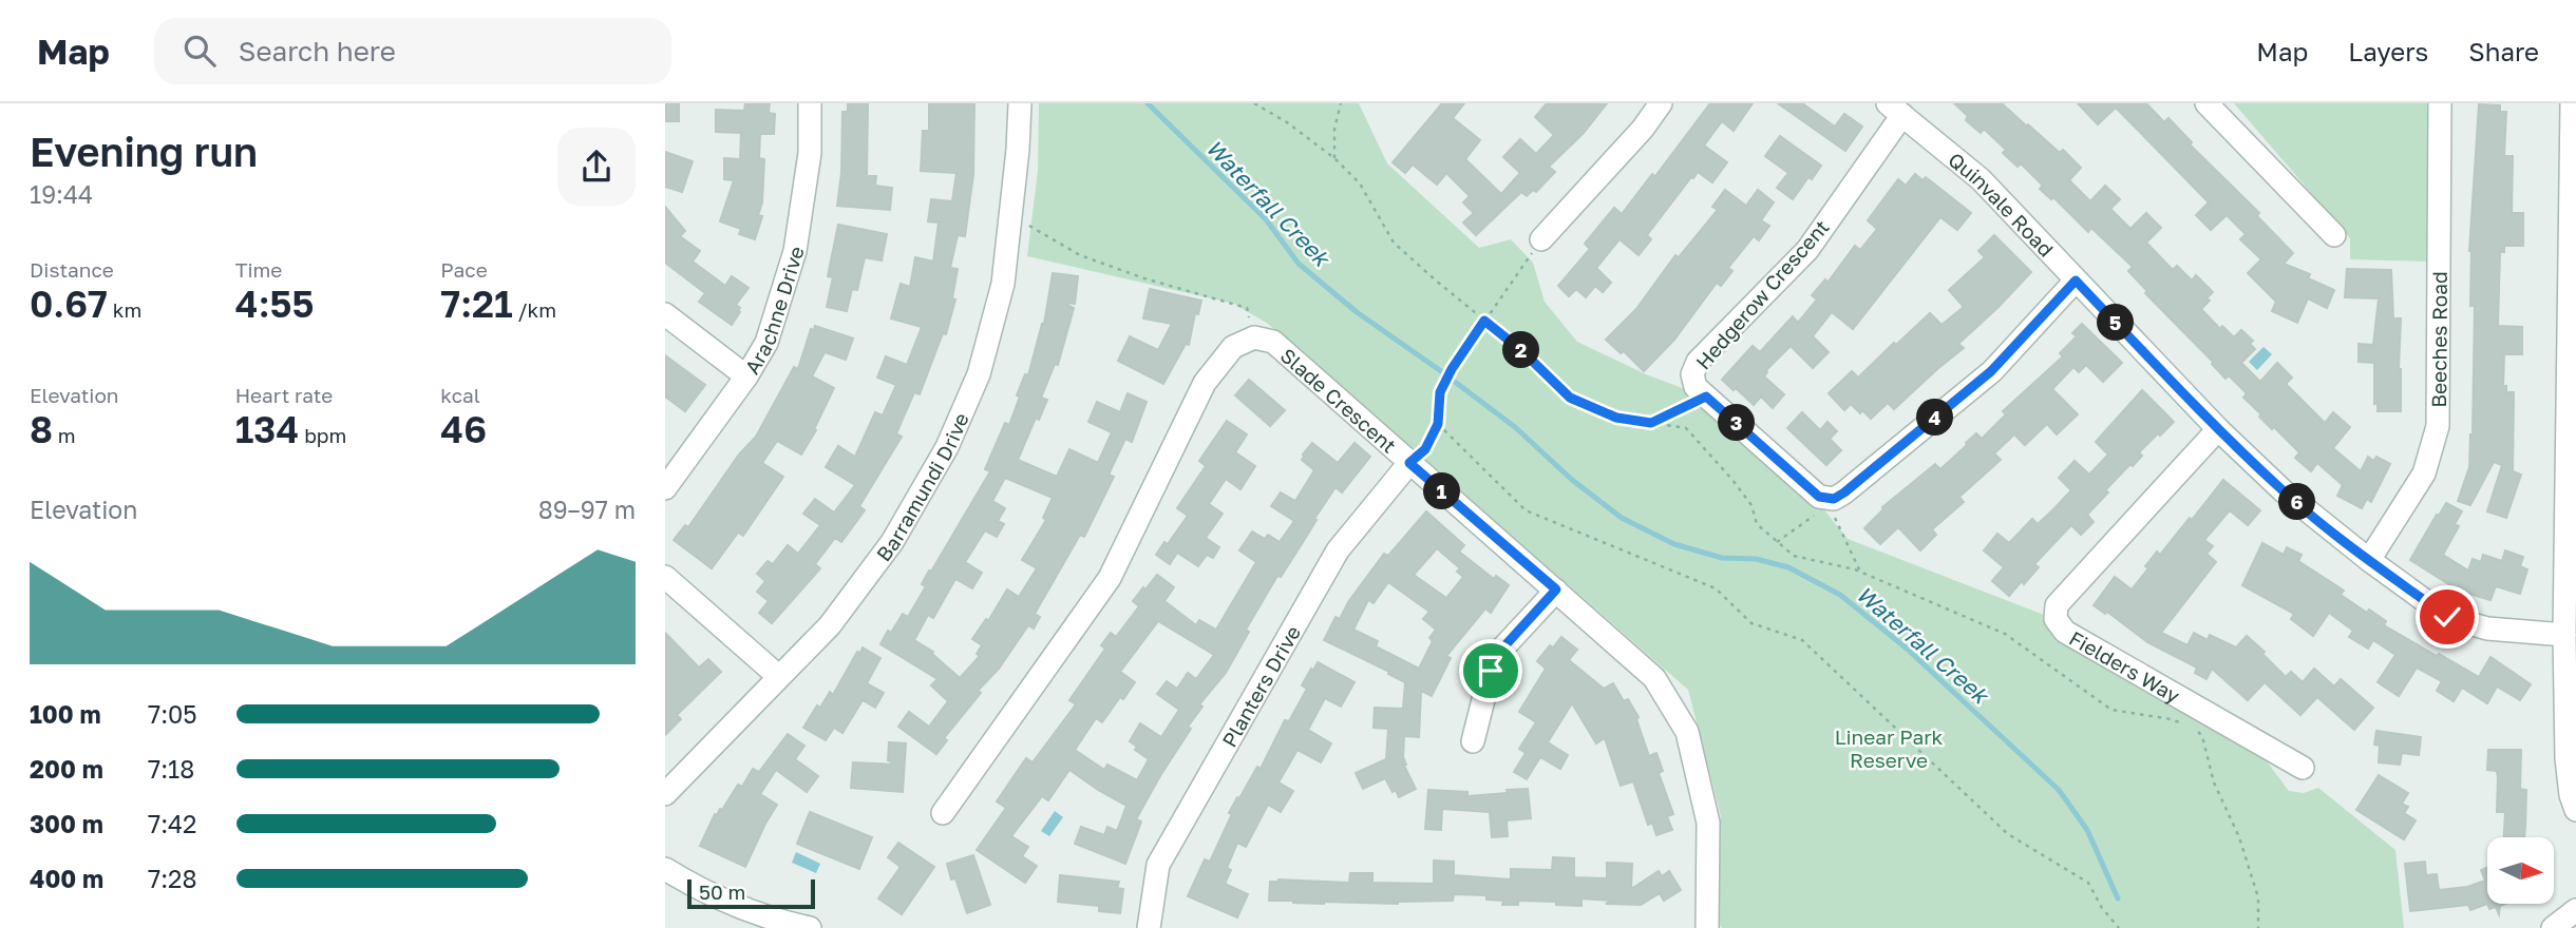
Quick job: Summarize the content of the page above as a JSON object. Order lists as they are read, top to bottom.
{
  "streets": {
    "street": [
      "Quinvale Road",
      "Hedgerow Crescent",
      "Arachne Drive",
      "Beeches Road",
      "Slade Crescent",
      "Barramundi Drive",
      "Fielders Way",
      "Planters Drive"
    ]
  },
  "crossings": [
    ["Quinvale Road", "Hedgerow Crescent"],
    ["Quinvale Road", "Beeches Road"],
    ["Quinvale Road", "Fielders Way"],
    ["Slade Crescent", "Planters Drive"]
  ],
  "water": ["Waterfall Creek"],
  "parks": ["Linear Park Reserve"],
  "scale_bar": "50 m",
  "north": "right",
  "page": {
    "header": "Map",
    "search": "Search here",
    "nav": ["Map", "Layers", "Share"],
    "heading": ["Evening run", "19:44"],
    "stats": [
      ["Distance", "0.67 km"],
      ["Time", "4:55"],
      ["Pace", "7:21 /km"],
      ["Elevation", "8 m"],
      ["Heart rate", "134 bpm"],
      ["kcal", "46"]
    ],
    "pins": [
      "5",
      "2",
      "4",
      "3",
      "1",
      "6"
    ],
    "chart": ["Elevation", "89–97 m"],
    "list": [
      {
        "name": "100 m",
        "note": "7:05"
      },
      {
        "name": "200 m",
        "note": "7:18"
      },
      {
        "name": "300 m",
        "note": "7:42"
      },
      {
        "name": "400 m",
        "note": "7:28"
      }
    ],
    "scale": "50 m"
  }
}
